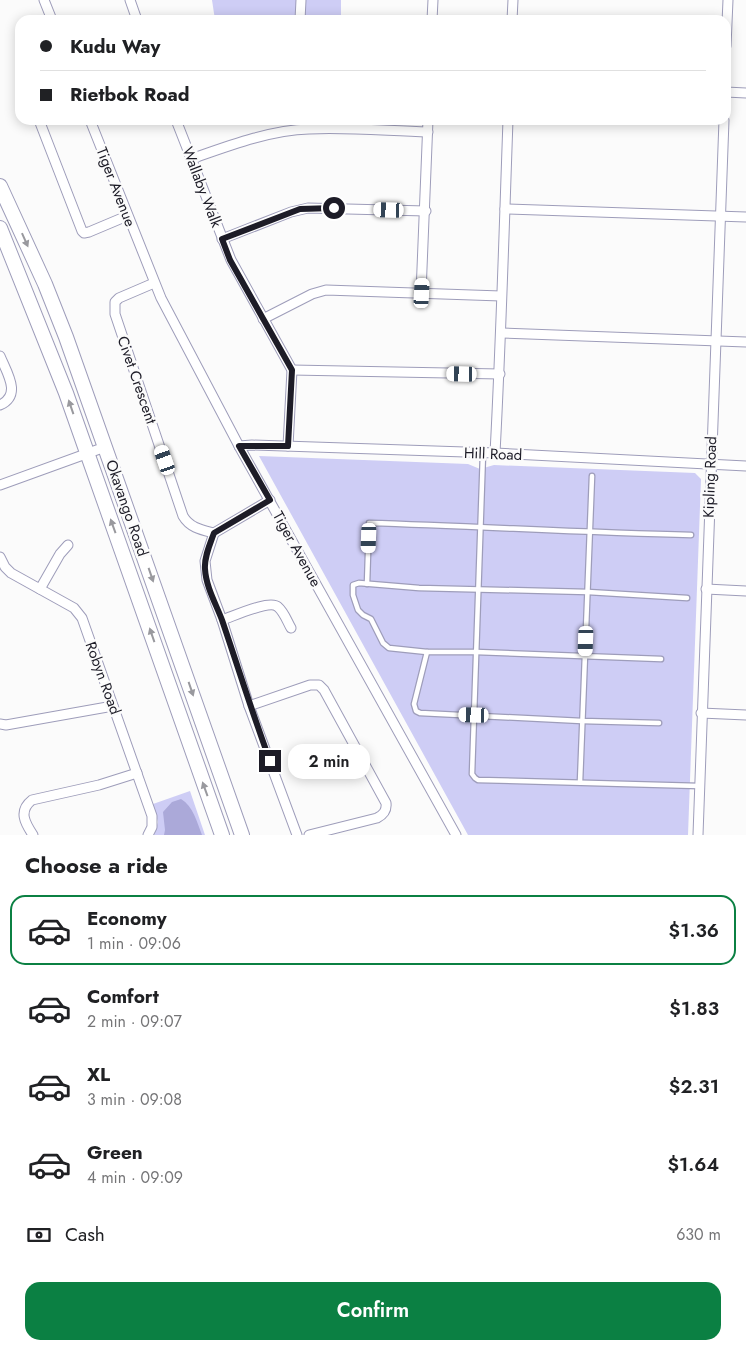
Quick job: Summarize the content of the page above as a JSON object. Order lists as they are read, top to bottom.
{
  "streets": {
    "main road": ["Okavango Road"],
    "street": [
      "Tiger Avenue",
      "Wallaby Walk",
      "Civet Crescent",
      "Hill Road",
      "Kipling Road",
      "Robyn Road"
    ]
  },
  "crossings": [
    ["Tiger Avenue", "Civet Crescent"],
    ["Tiger Avenue", "Hill Road"],
    ["Hill Road", "Kipling Road"]
  ],
  "page": {
    "banner": ["Kudu Way", "Rietbok Road"],
    "bubble": "2 min",
    "heading": "Choose a ride",
    "list": [
      {
        "name": "Economy",
        "note": "1 min · 09:06",
        "value": "$1.36"
      },
      {
        "name": "Comfort",
        "note": "2 min · 09:07",
        "value": "$1.83"
      },
      {
        "name": "XL",
        "note": "3 min · 09:08",
        "value": "$2.31"
      },
      {
        "name": "Green",
        "note": "4 min · 09:09",
        "value": "$1.64"
      }
    ],
    "pay": ["Cash", "630 m"],
    "buttons": "Confirm"
  }
}
